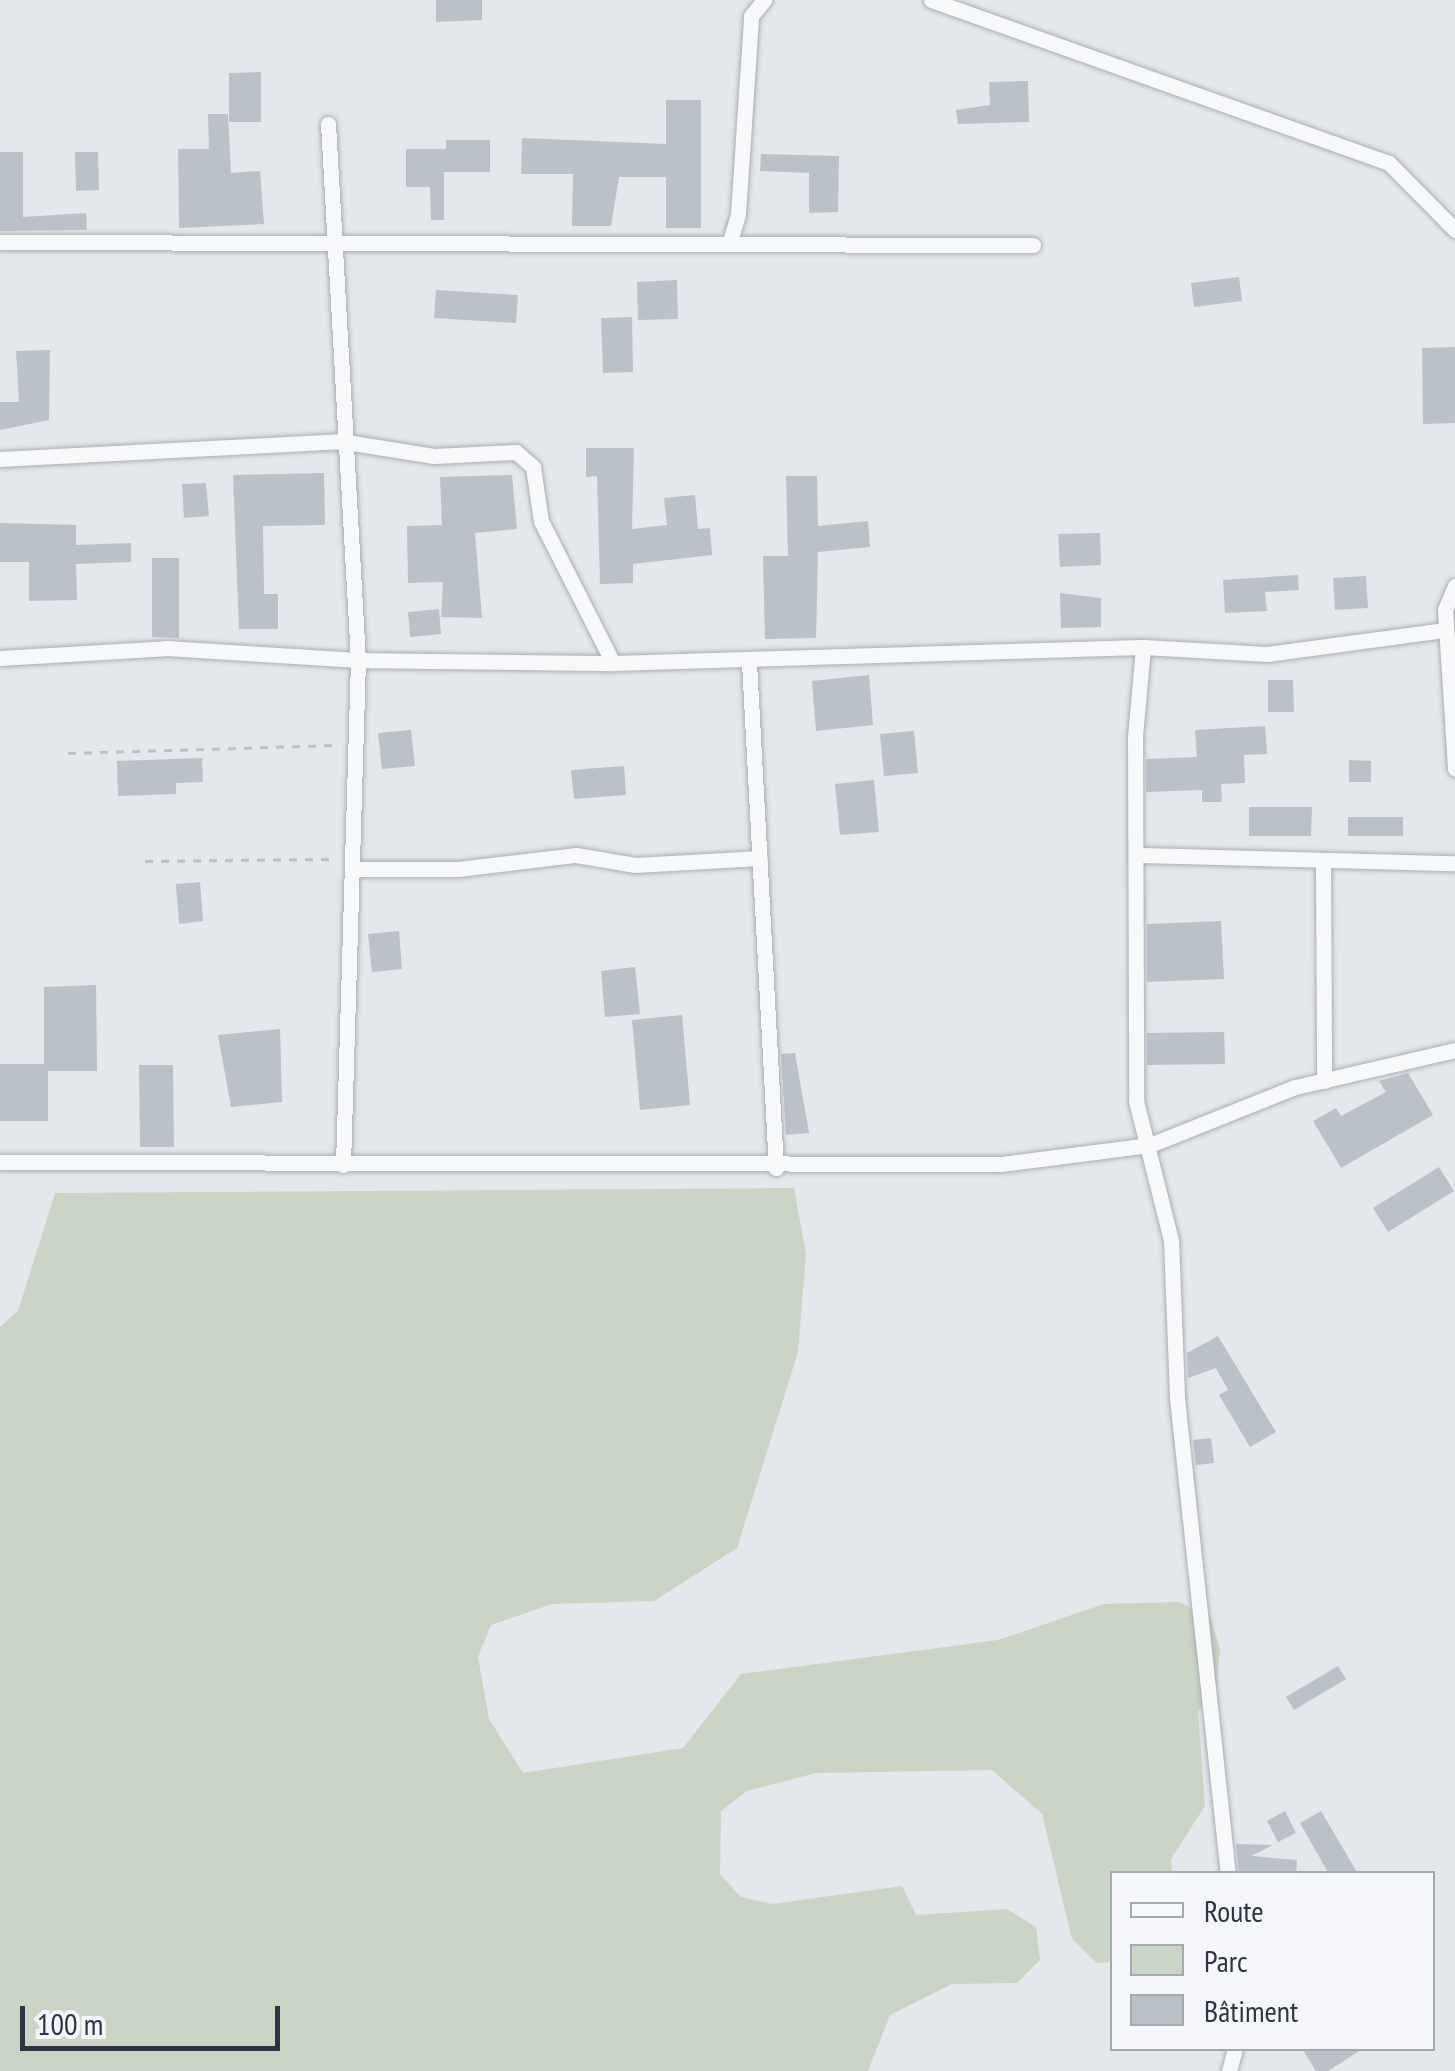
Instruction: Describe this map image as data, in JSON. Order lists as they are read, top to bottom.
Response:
{
  "legend": ["Route", "Parc", "Bâtiment"],
  "scale_bar": "100 m"
}
